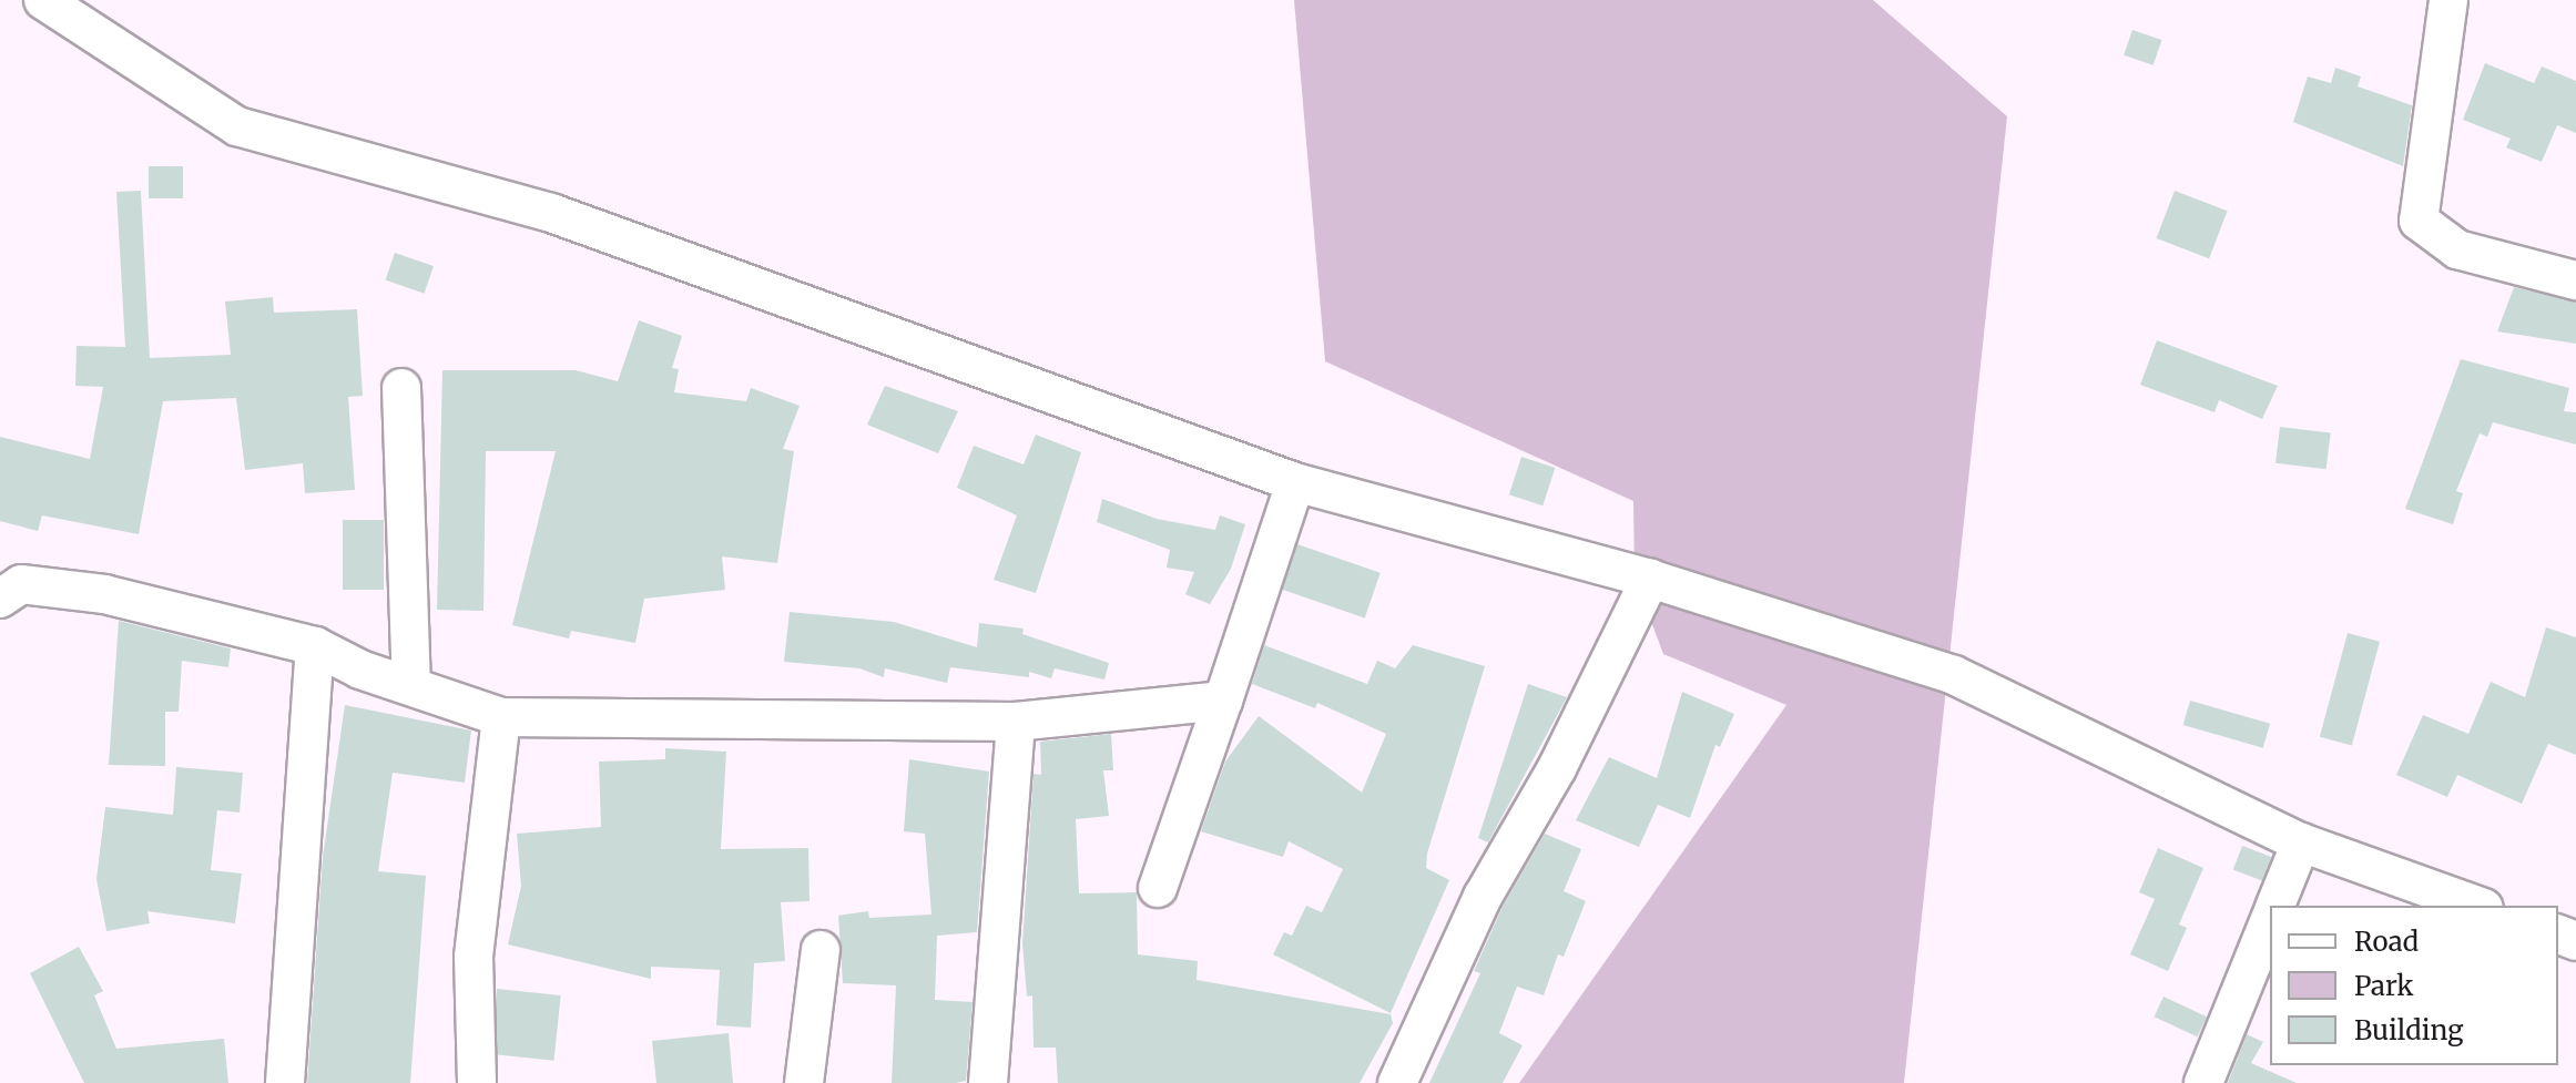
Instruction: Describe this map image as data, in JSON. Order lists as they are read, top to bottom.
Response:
{
  "legend": ["Road", "Park", "Building"]
}
